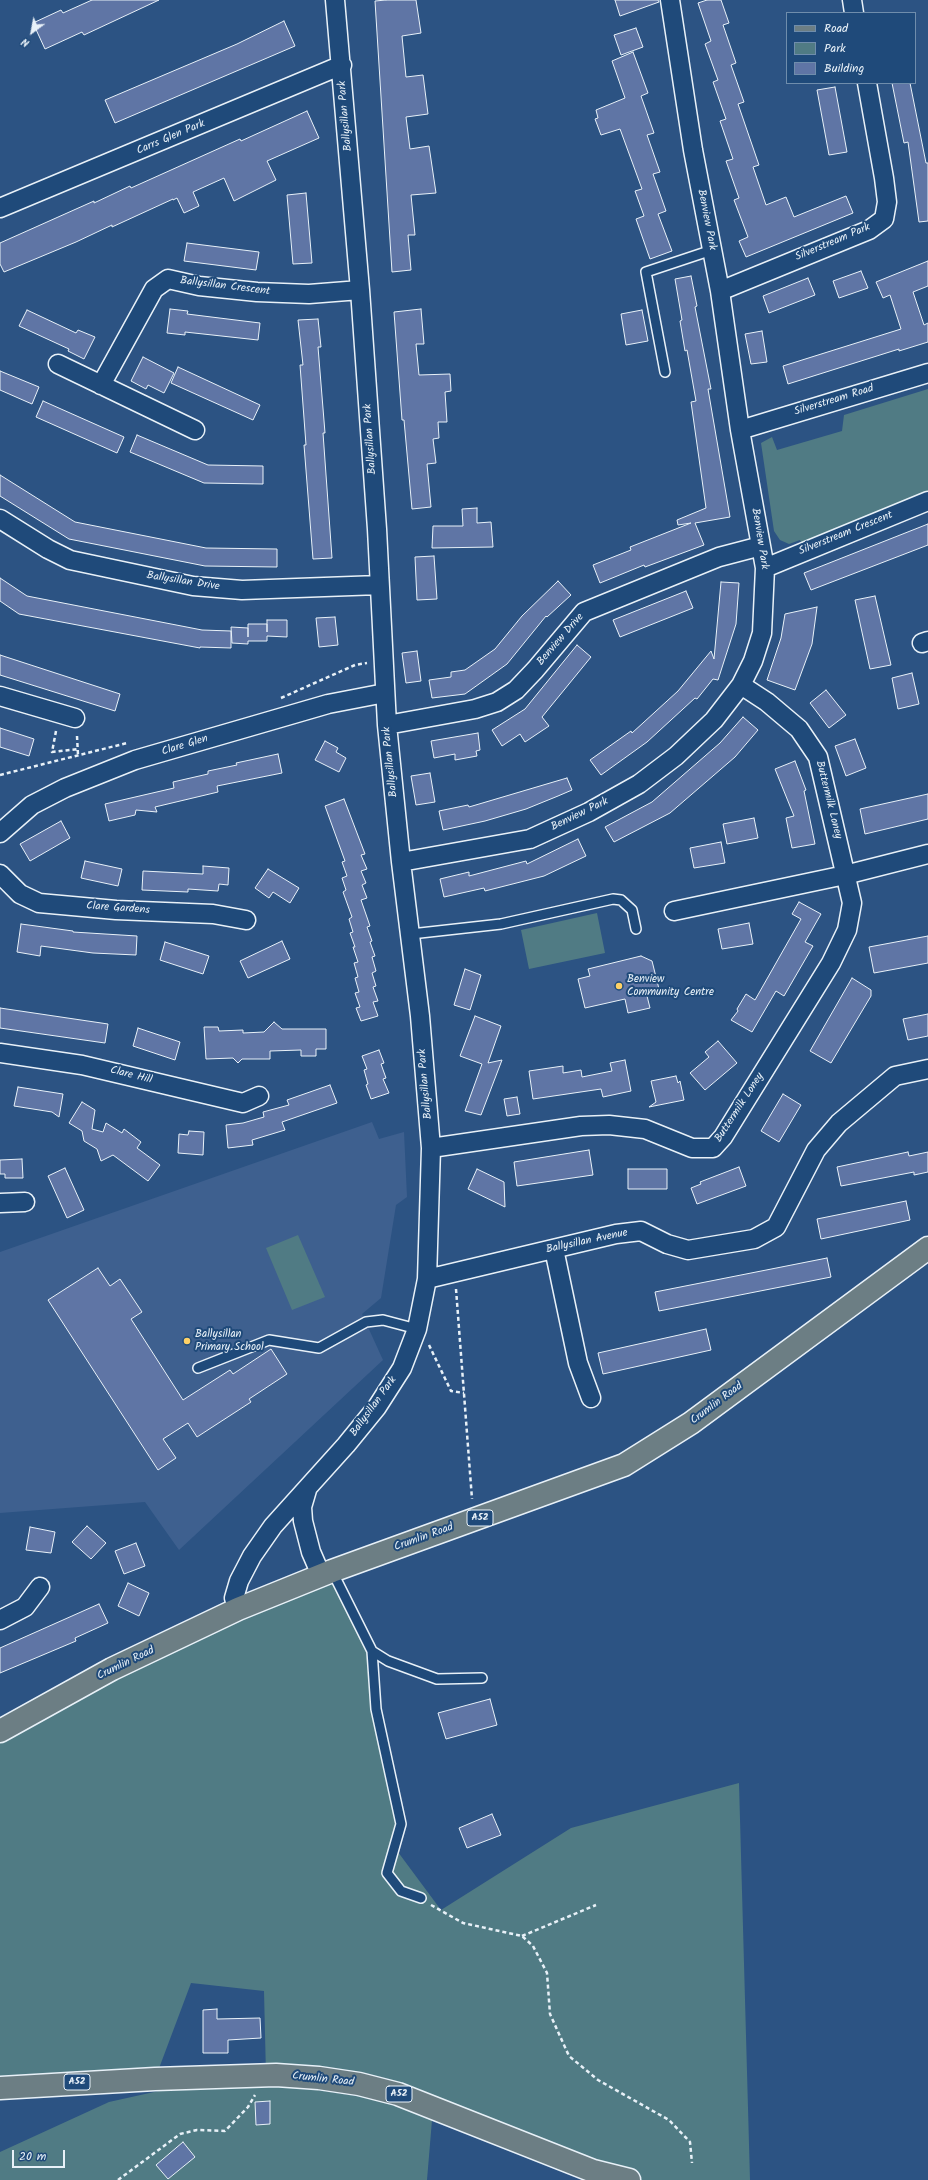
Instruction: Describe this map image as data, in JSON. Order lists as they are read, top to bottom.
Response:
{
  "streets": {
    "main road": ["Crumlin Road", "A52"],
    "street": [
      "Ballysillan Park",
      "Carrs Glen Park",
      "Benview Park",
      "Silverstream Park",
      "Ballysillan Crescent",
      "Silverstream Road",
      "Silverstream Crescent",
      "Ballysillan Drive",
      "Benview Drive",
      "Clare Glen",
      "Buttermilk Loney",
      "Clare Gardens",
      "Clare Hill",
      "Ballysillan Avenue"
    ]
  },
  "crossings": [
    ["Ballysillan Park", "Carrs Glen Park"],
    ["Ballysillan Park", "Benview Park"],
    ["Ballysillan Park", "Ballysillan Crescent"],
    ["Ballysillan Park", "Ballysillan Drive"],
    ["Ballysillan Park", "Benview Drive"],
    ["Ballysillan Park", "Clare Glen"],
    ["Ballysillan Park", "Buttermilk Loney"],
    ["Ballysillan Park", "Ballysillan Avenue"],
    ["Ballysillan Park", "Crumlin Road"],
    ["Benview Park", "Silverstream Park"],
    ["Benview Park", "Silverstream Road"],
    ["Benview Park", "Silverstream Crescent"],
    ["Benview Park", "Benview Drive"],
    ["Benview Park", "Buttermilk Loney"]
  ],
  "places": ["Benview Community Centre", "Ballysillan Primary School"],
  "legend": ["Road", "Park", "Building"],
  "scale_bar": "20 m",
  "north": "bottom left"
}
